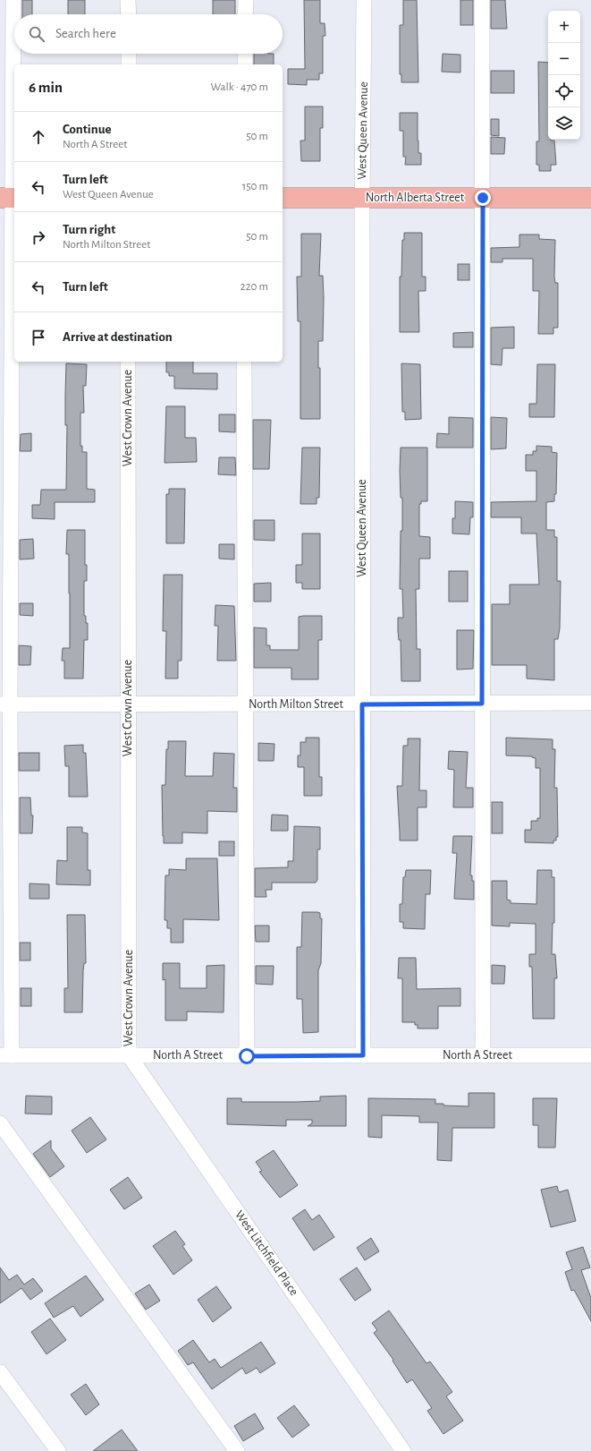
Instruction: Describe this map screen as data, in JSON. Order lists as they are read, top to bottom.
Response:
{
  "streets": {
    "main road": ["North Alberta Street"],
    "street": [
      "West Queen Avenue",
      "West Crown Avenue",
      "North Milton Street",
      "North A Street",
      "West Litchfield Place"
    ]
  },
  "crossings": [
    ["West Queen Avenue", "North Alberta Street"],
    ["West Queen Avenue", "North Milton Street"],
    ["West Queen Avenue", "North A Street"],
    ["West Crown Avenue", "North Milton Street"],
    ["West Crown Avenue", "North A Street"],
    ["West Crown Avenue", "West Litchfield Place"],
    ["North A Street", "West Litchfield Place"]
  ],
  "page": {
    "map_buttons": ["+", "−"],
    "search": "Search here",
    "heading": ["6 min", "Walk · 470 m"],
    "list": [
      ["Continue", "North A Street", "50 m"],
      ["Turn left", "West Queen Avenue", "150 m"],
      ["Turn right", "North Milton Street", "50 m"],
      ["Turn left", "220 m"],
      "Arrive at destination"
    ]
  }
}
